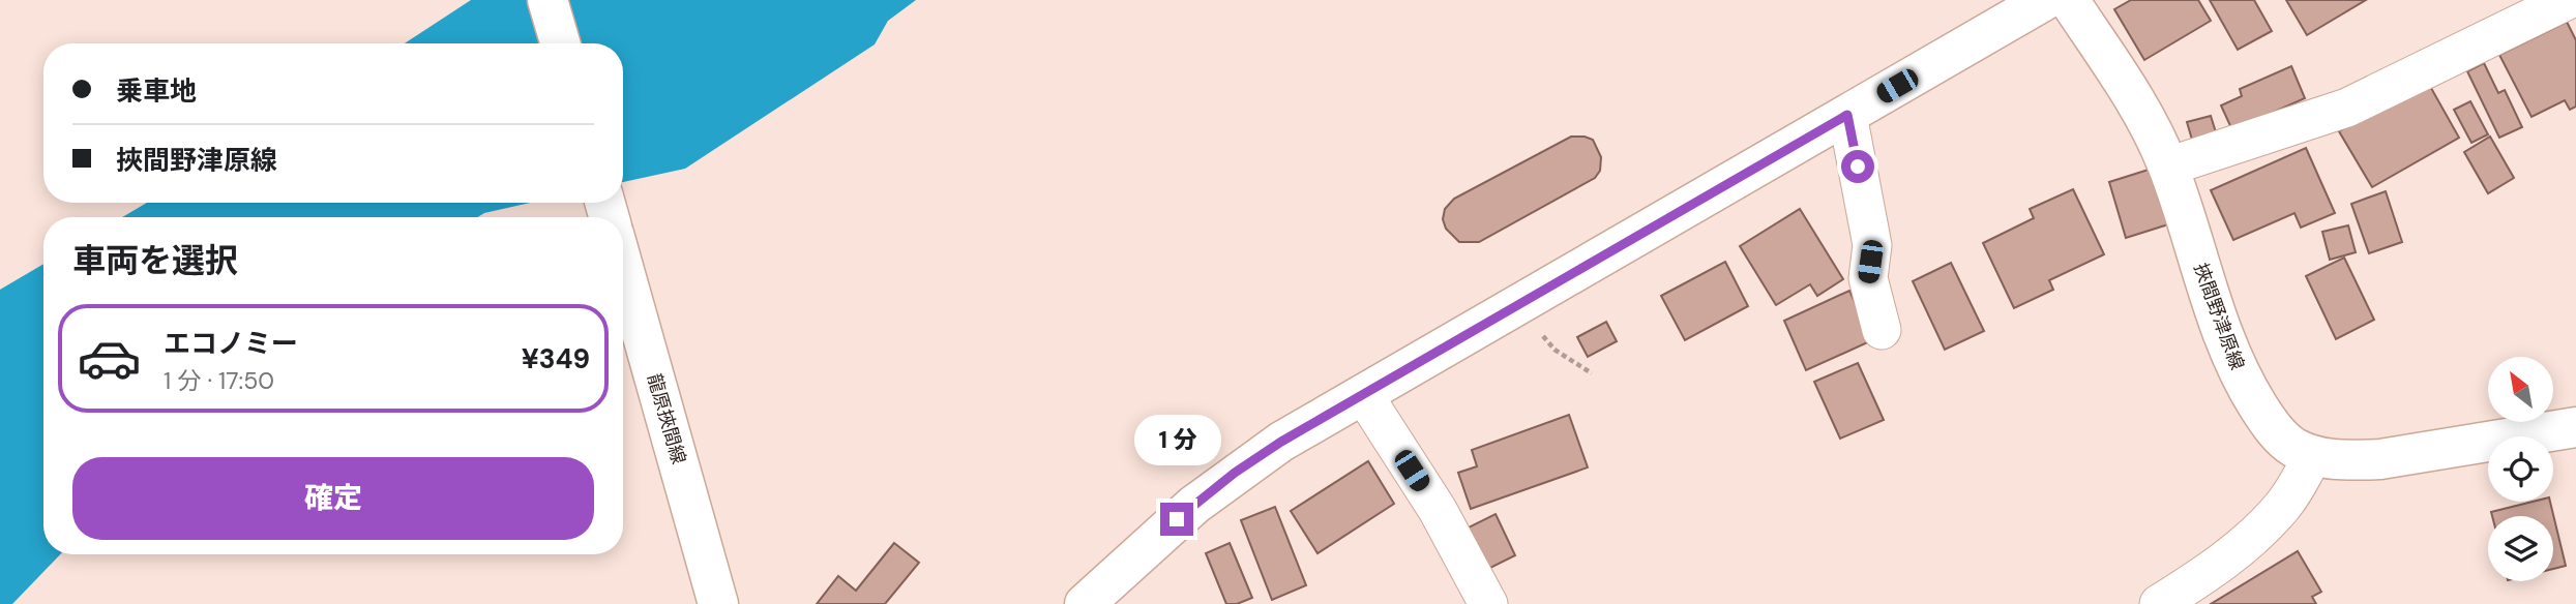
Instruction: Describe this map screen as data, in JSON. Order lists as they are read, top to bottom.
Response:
{
  "streets": {
    "main road": ["挾間野津原線", "龍原挾間線"]
  },
  "north": "top left",
  "page": {
    "banner": ["乗車地", "挾間野津原線"],
    "heading": "車両を選択",
    "list": [
      {
        "name": "エコノミー",
        "note": "1 分 · 17:50",
        "value": "¥349"
      }
    ],
    "bubble": "1 分",
    "buttons": "確定"
  }
}
